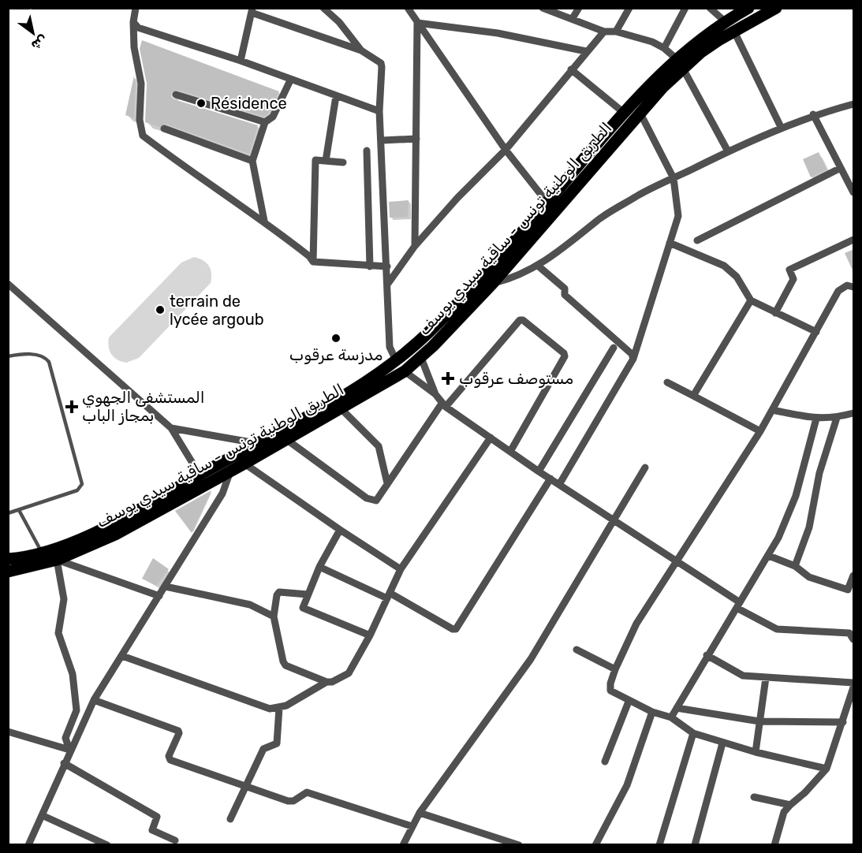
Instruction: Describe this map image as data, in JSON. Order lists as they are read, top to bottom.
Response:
{
  "streets": {
    "main road": ["الطريق الوطنية تونس - ساقية سيدي يوسف"]
  },
  "places": {
    "other": ["Résidence", "terrain de lycée argoub", "مدزسة عرقوب"],
    "health": ["مستوصف عرقوب", "المستشفى الجهوي بمجاز الباب"]
  },
  "north": "bottom right"
}
